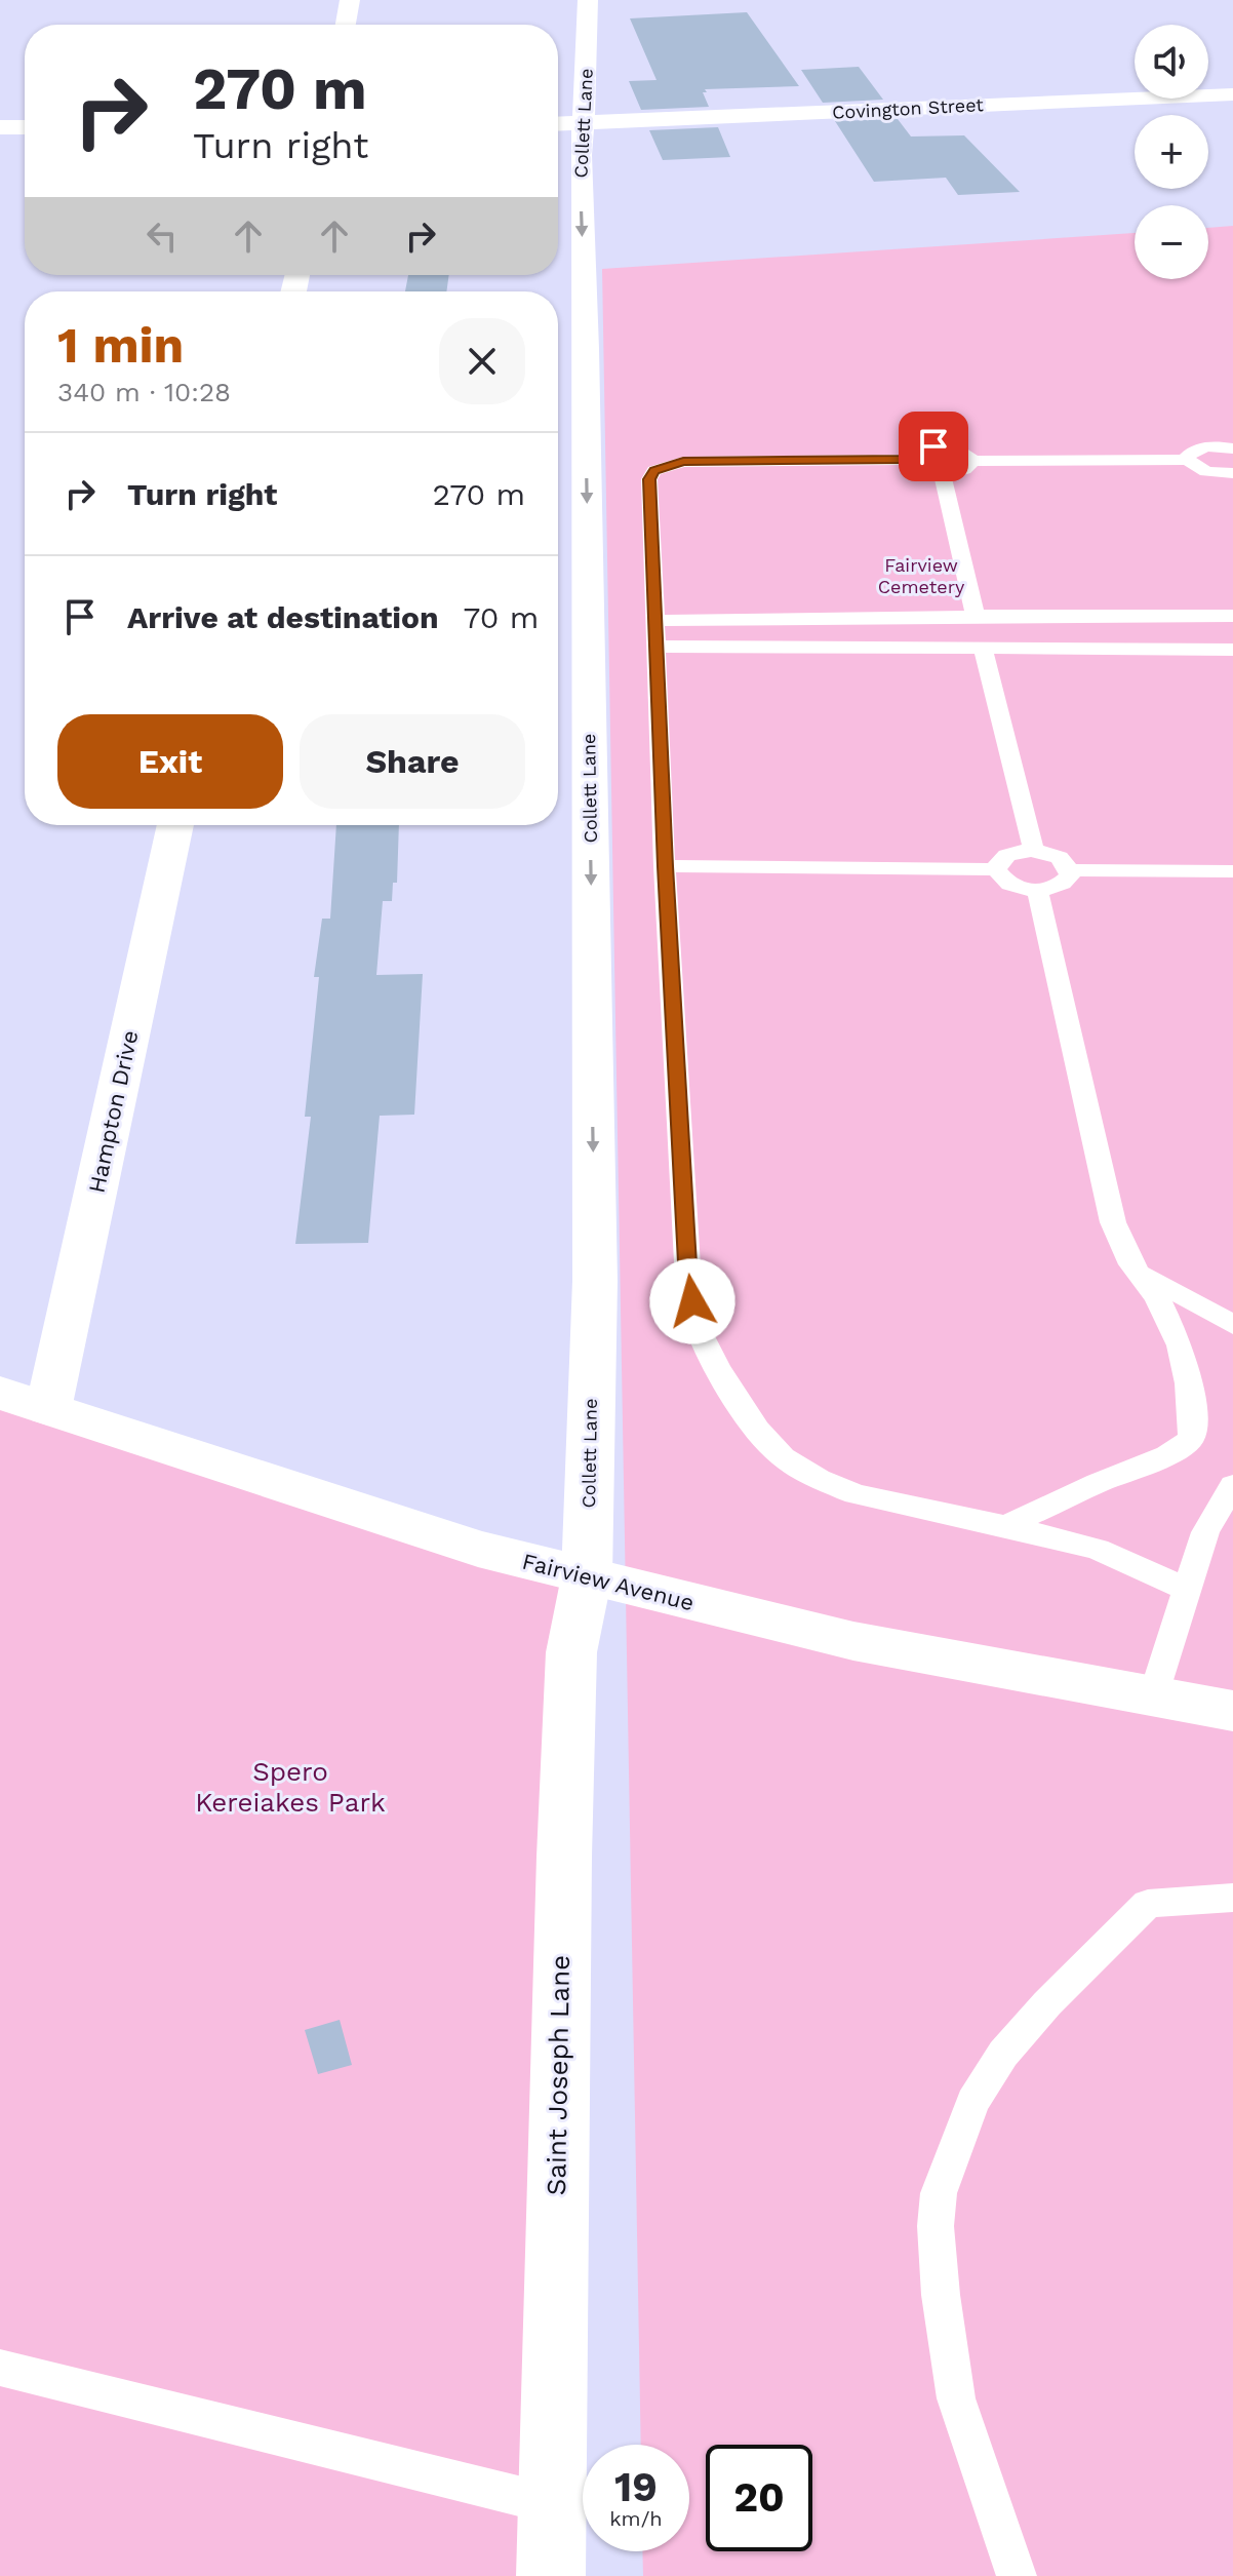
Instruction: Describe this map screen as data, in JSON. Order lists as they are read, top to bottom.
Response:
{
  "streets": {
    "street": [
      "Covington Street",
      "Collett Lane",
      "Hampton Drive",
      "Fairview Avenue",
      "Saint Joseph Lane"
    ]
  },
  "crossings": [
    ["Covington Street", "Collett Lane"],
    ["Collett Lane", "Fairview Avenue"],
    ["Collett Lane", "Saint Joseph Lane"],
    ["Hampton Drive", "Fairview Avenue"],
    ["Fairview Avenue", "Saint Joseph Lane"]
  ],
  "one_way": ["Collett Lane"],
  "parks": ["Fairview Cemetery", "Spero Kereiakes Park"],
  "page": {
    "map_buttons": ["+", "−"],
    "turn": ["270 m", "Turn right"],
    "heading": ["1 min", "340 m · 10:28"],
    "list": [
      {
        "name": "Turn right",
        "value": "270 m"
      },
      {
        "name": "Arrive at destination",
        "value": "70 m"
      }
    ],
    "buttons": ["Exit", "Share"],
    "speed": "19 km/h",
    "limit": "20"
  }
}
